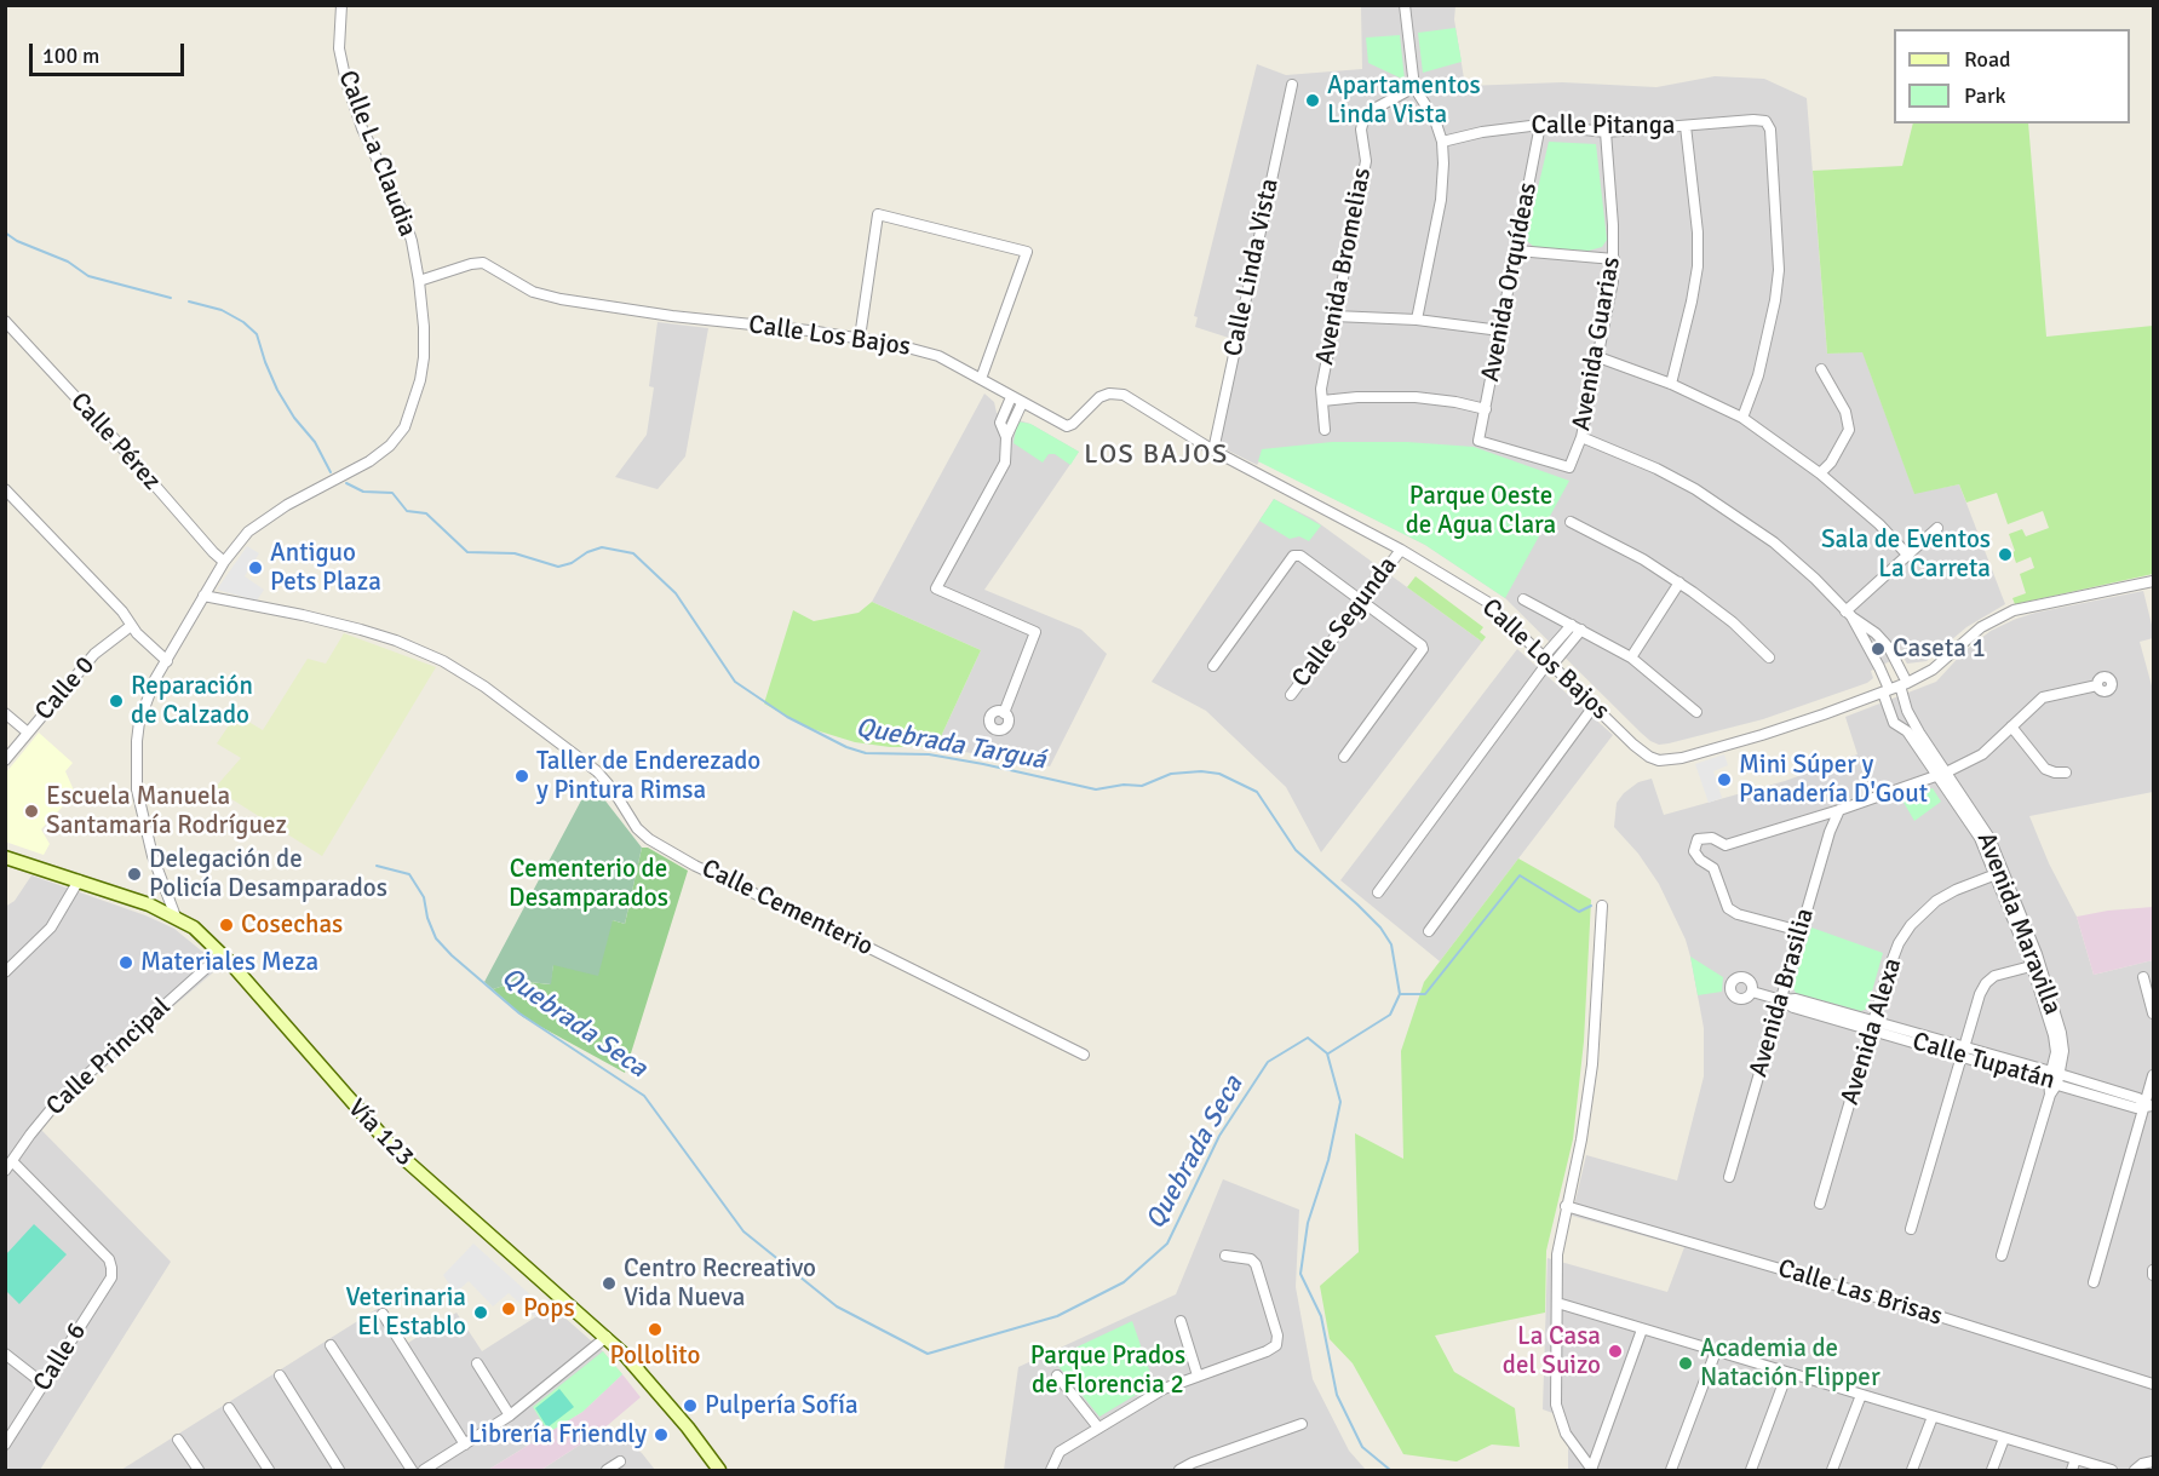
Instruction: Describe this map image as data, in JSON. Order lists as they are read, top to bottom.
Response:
{
  "streets": {
    "main road": ["Vía 123"],
    "street": [
      "Calle Pitanga",
      "Calle La Claudia",
      "Avenida Bromelias",
      "Calle Linda Vista",
      "Avenida Orquídeas",
      "Calle Los Bajos",
      "Avenida Guarias",
      "Calle Pérez",
      "Calle Segunda",
      "Calle 0",
      "Calle Cementerio",
      "Avenida Maravilla",
      "Avenida Brasilia",
      "Avenida Alexa",
      "Calle Principal",
      "Calle Tupatán",
      "Calle Las Brisas",
      "Calle 6"
    ]
  },
  "crossings": [
    ["Calle Pitanga", "Avenida Orquídeas"],
    ["Calle Pitanga", "Avenida Guarias"],
    ["Calle La Claudia", "Calle Los Bajos"],
    ["Calle La Claudia", "Calle Pérez"],
    ["Calle La Claudia", "Calle Cementerio"],
    ["Calle La Claudia", "Vía 123"],
    ["Calle Linda Vista", "Calle Los Bajos"],
    ["Avenida Orquídeas", "Avenida Guarias"],
    ["Calle Los Bajos", "Calle Segunda"],
    ["Calle Los Bajos", "Avenida Maravilla"],
    ["Avenida Maravilla", "Avenida Alexa"],
    ["Avenida Maravilla", "Calle Tupatán"],
    ["Avenida Brasilia", "Calle Tupatán"],
    ["Avenida Alexa", "Calle Tupatán"],
    ["Calle Principal", "Vía 123"],
    ["Calle Principal", "Calle 6"]
  ],
  "districts": ["LOS BAJOS"],
  "water": ["Quebrada Targuá", "Quebrada Seca"],
  "parks": ["Parque Oeste de Agua Clara", "Cementerio de Desamparados", "Parque Prados de Florencia 2"],
  "places": [
    "Apartamentos Linda Vista",
    "Sala de Eventos La Carreta",
    "Antiguo Pets Plaza",
    "Caseta 1",
    "Reparación de Calzado",
    "Taller de Enderezado y Pintura Rimsa",
    "Mini Súper y Panadería D'Gout",
    "Escuela Manuela Santamaría Rodríguez",
    "Delegación de Policía Desamparados",
    "Cosechas",
    "Materiales Meza",
    "Centro Recreativo Vida Nueva",
    "Pops",
    "Veterinaria El Establo",
    "Pollolito",
    "La Casa del Suizo",
    "Academia de Natación Flipper",
    "Pulpería Sofía",
    "Librería Friendly"
  ],
  "legend": ["Road", "Park"],
  "scale_bar": "100 m"
}
